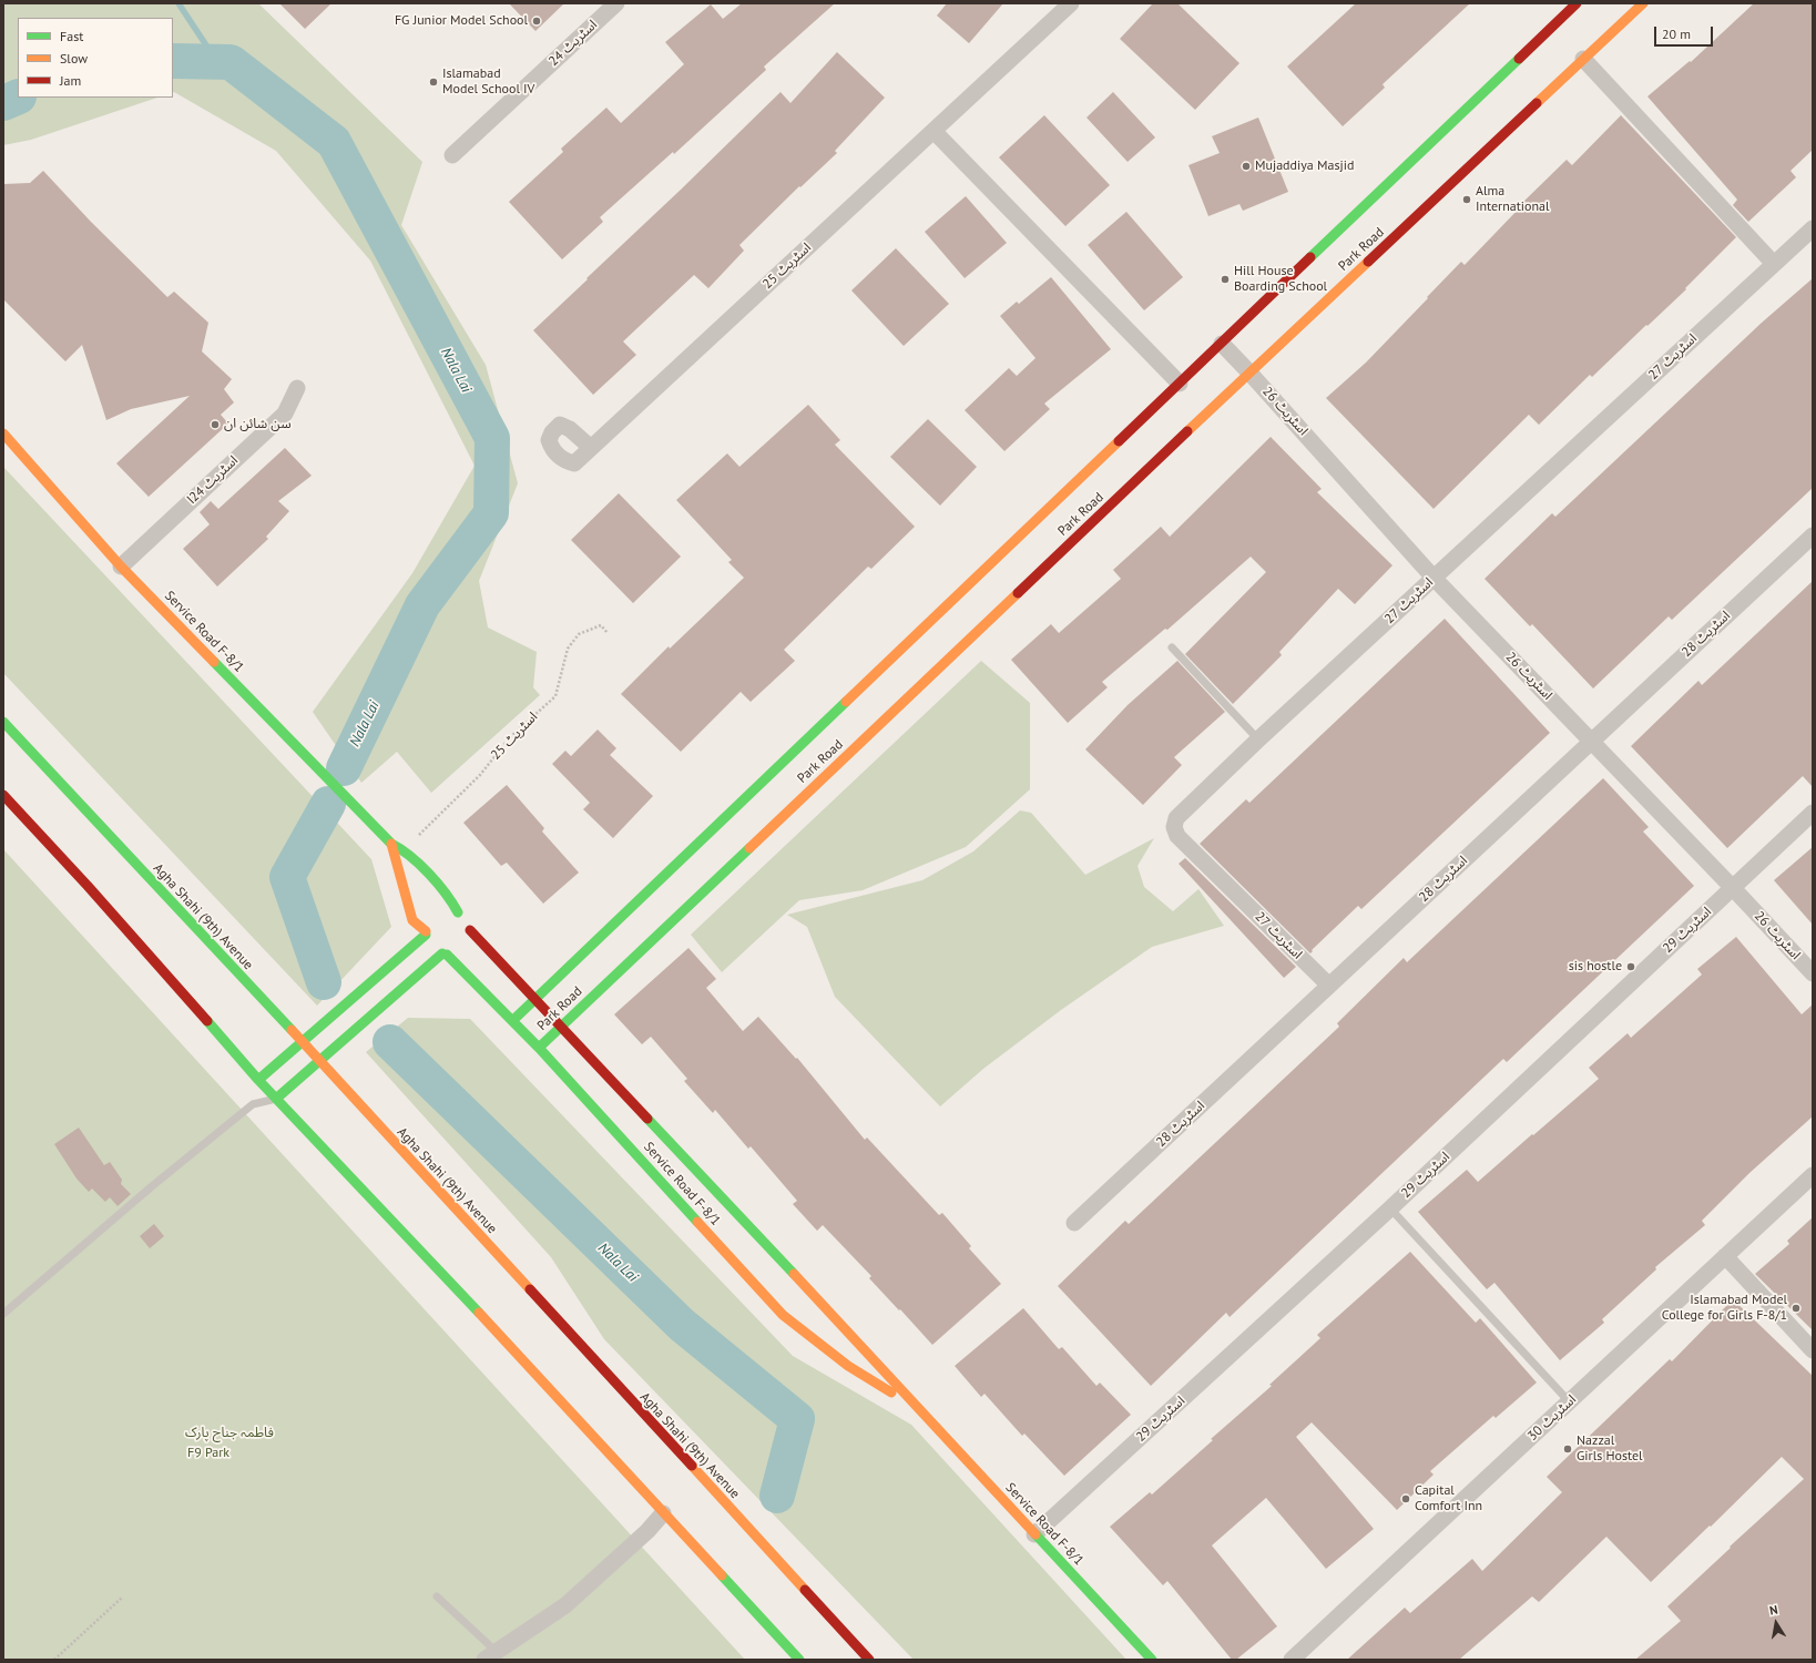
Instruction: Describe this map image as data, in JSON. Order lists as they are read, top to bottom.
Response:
{
  "streets": {
    "street": [
      "اسٹریٹ 24",
      "Park Road",
      "اسٹریٹ 25",
      "اسٹریٹ 27",
      "اسٹریٹ 26",
      "اسٹریٹ 24ا",
      "Service Road F-8/1",
      "اسٹریٹ 28",
      "Agha Shahi (9th) Avenue",
      "اسٹریٹ 29",
      "اسٹریٹ 30"
    ]
  },
  "crossings": [
    ["Park Road", "اسٹریٹ 26"],
    ["Park Road", "Service Road F-8/1"],
    ["اسٹریٹ 25", "Service Road F-8/1"],
    ["اسٹریٹ 27", "اسٹریٹ 26"],
    ["اسٹریٹ 27", "اسٹریٹ 28"],
    ["اسٹریٹ 26", "اسٹریٹ 28"],
    ["اسٹریٹ 26", "اسٹریٹ 29"],
    ["اسٹریٹ 24ا", "Service Road F-8/1"],
    ["Service Road F-8/1", "اسٹریٹ 29"]
  ],
  "water": ["Nala Lai"],
  "parks": ["فاطمہ جناح پارک", "F9 Park"],
  "places": [
    "FG Junior Model School",
    "Islamabad Model School IV",
    "Mujaddiya Masjid",
    "Alma International",
    "Hill House Boarding School",
    "سن شائن ان",
    "sis hostle",
    "Islamabad Model College for Girls F-8/1",
    "Nazzal Girls Hostel",
    "Capital Comfort Inn"
  ],
  "legend": ["Fast", "Slow", "Jam"],
  "scale_bar": "20 m",
  "north": "top"
}
